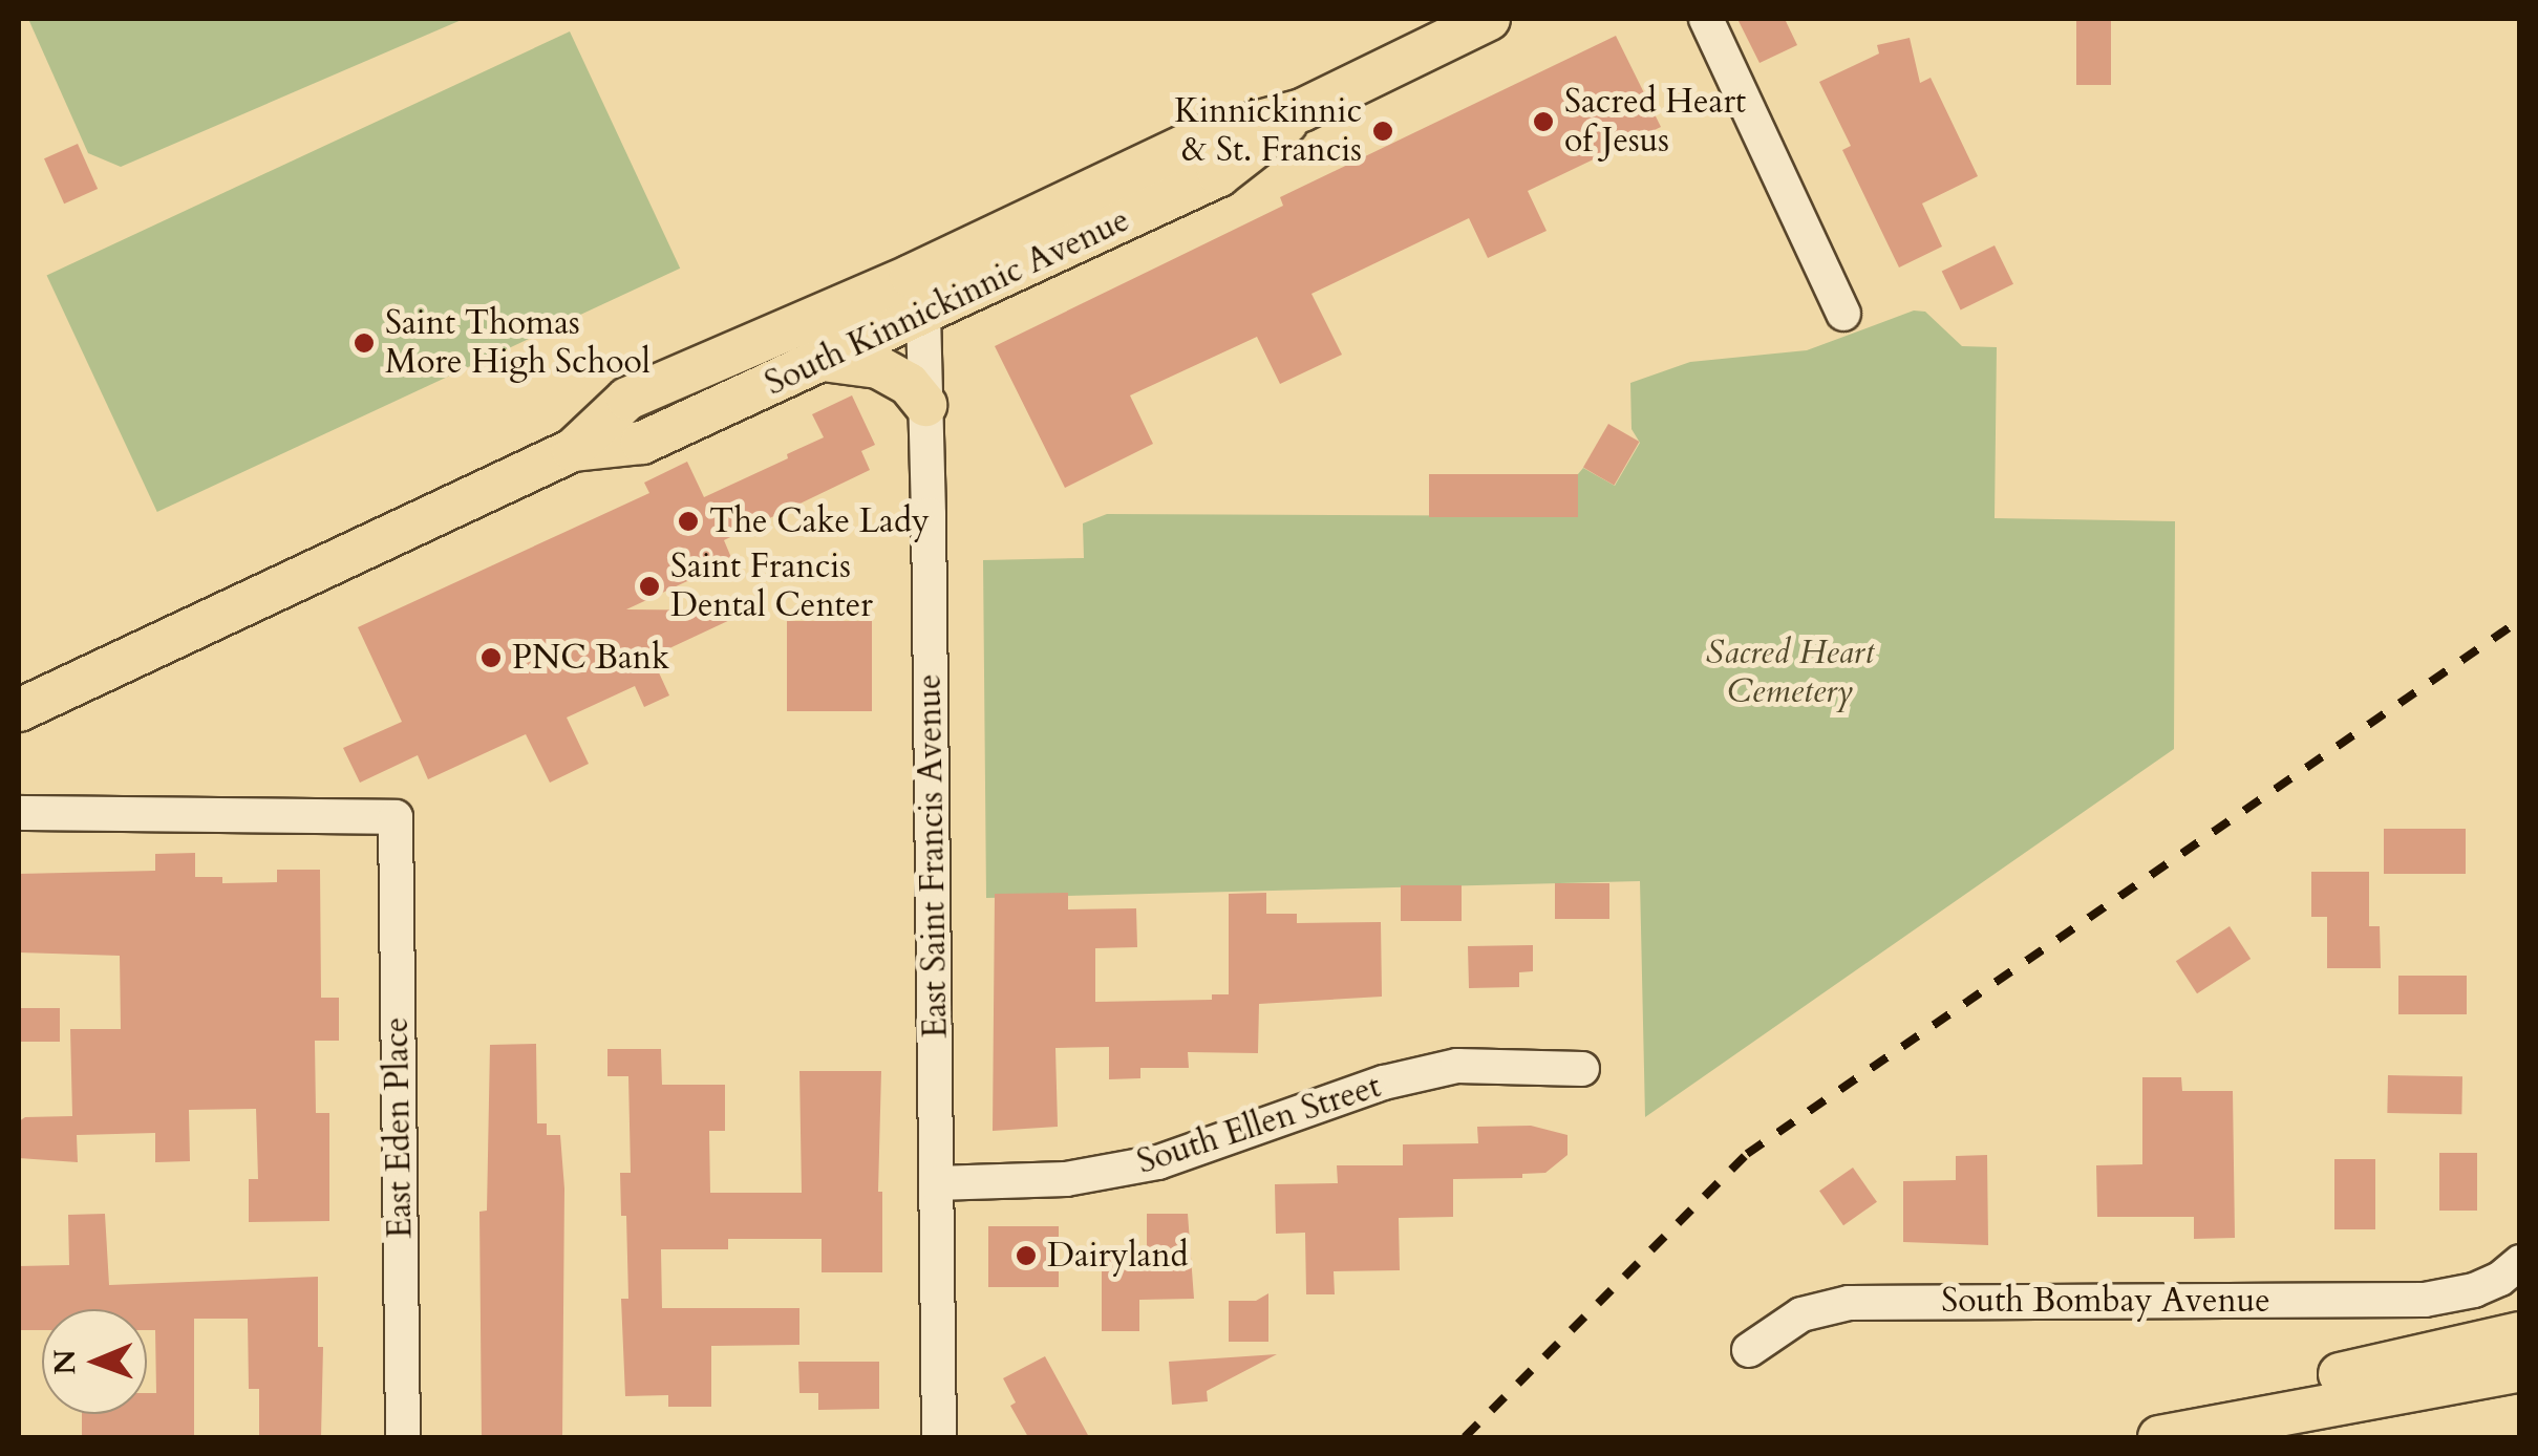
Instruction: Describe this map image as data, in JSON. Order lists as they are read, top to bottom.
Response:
{
  "streets": {
    "main road": ["South Kinnickinnic Avenue"],
    "street": [
      "East Saint Francis Avenue",
      "South Ellen Street",
      "East Eden Place",
      "South Bombay Avenue"
    ]
  },
  "crossings": [
    ["South Kinnickinnic Avenue", "East Saint Francis Avenue"],
    ["East Saint Francis Avenue", "South Ellen Street"]
  ],
  "parks": ["Sacred Heart Cemetery"],
  "places": [
    "Sacred Heart of Jesus",
    "Kinnickinnic & St. Francis",
    "Saint Thomas More High School",
    "The Cake Lady",
    "Saint Francis Dental Center",
    "PNC Bank",
    "Dairyland"
  ],
  "north": "left"
}
